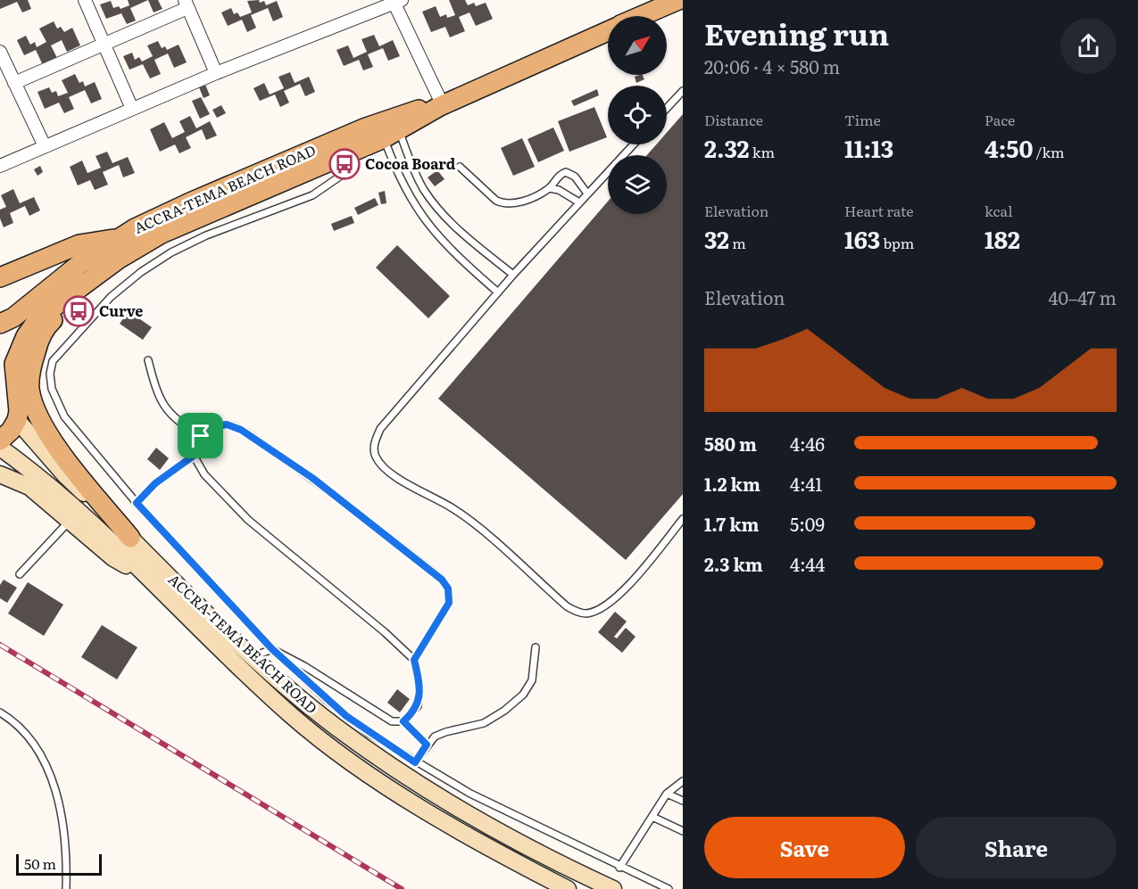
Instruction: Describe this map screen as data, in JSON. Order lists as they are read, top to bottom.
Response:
{
  "streets": {
    "main road": ["ACCRA-TEMA BEACH ROAD"]
  },
  "places": {
    "bus stop": ["Cocoa Board", "Curve"]
  },
  "scale_bar": "50 m",
  "north": "top right",
  "page": {
    "heading": ["Evening run", "20:06 · 4 × 580 m"],
    "stats": [
      ["Distance", "2.32 km"],
      ["Time", "11:13"],
      ["Pace", "4:50 /km"],
      ["Elevation", "32 m"],
      ["Heart rate", "163 bpm"],
      ["kcal", "182"]
    ],
    "chart": ["Elevation", "40–47 m"],
    "list": [
      {
        "name": "580 m",
        "note": "4:46"
      },
      {
        "name": "1.2 km",
        "note": "4:41"
      },
      {
        "name": "1.7 km",
        "note": "5:09"
      },
      {
        "name": "2.3 km",
        "note": "4:44"
      }
    ],
    "buttons": ["Save", "Share"],
    "scale": "50 m"
  }
}
